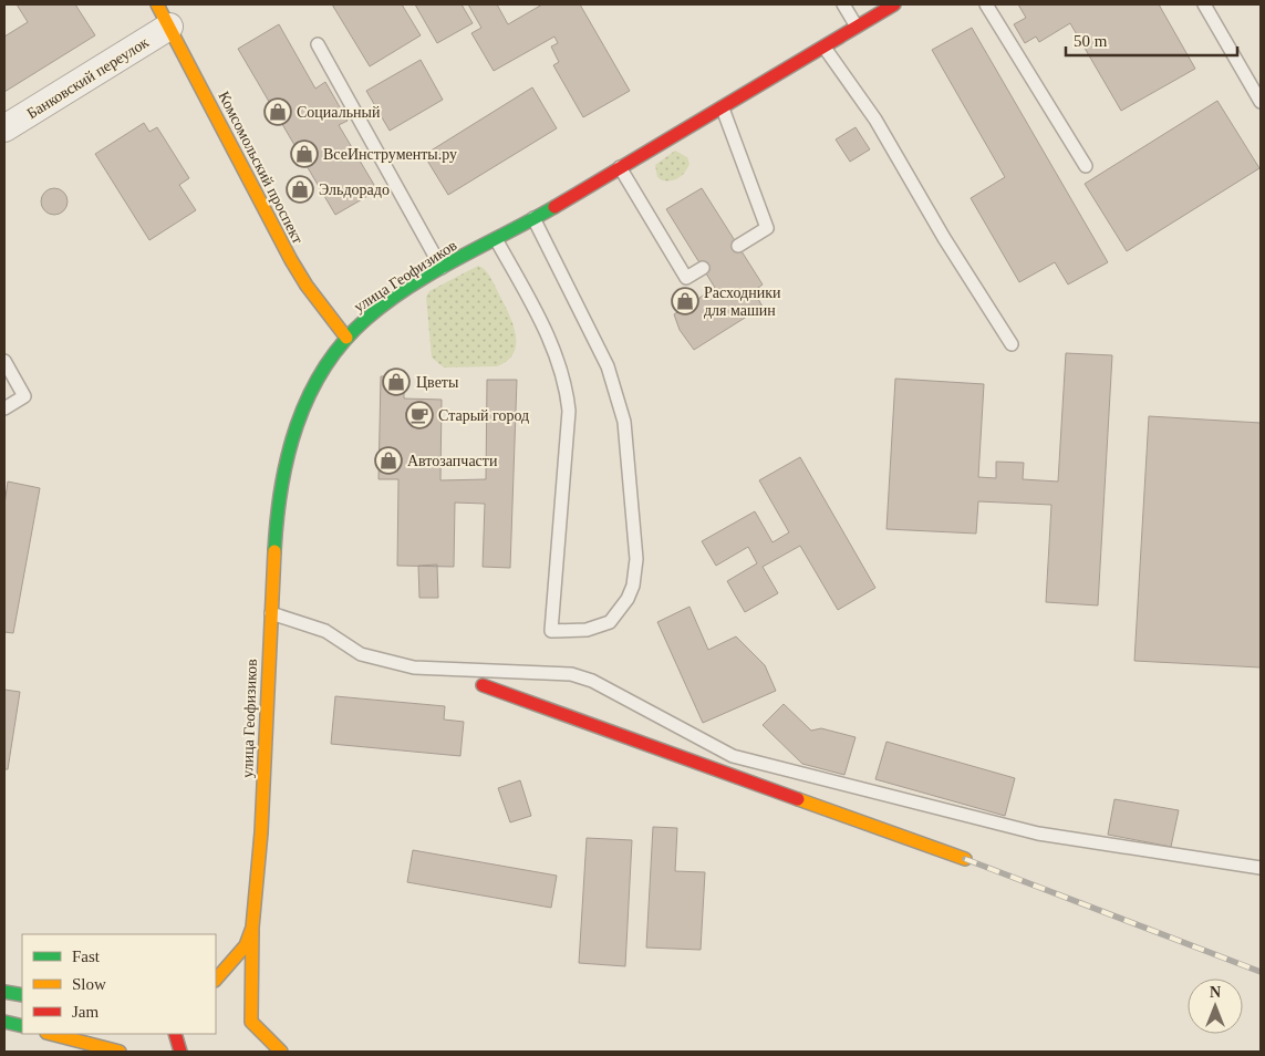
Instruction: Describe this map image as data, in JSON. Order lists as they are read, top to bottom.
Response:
{
  "streets": {
    "main road": ["Комсомольский проспект", "улица Геофизиков"],
    "street": ["Банковский переулок"]
  },
  "crossings": [
    ["Банковский переулок", "Комсомольский проспект"],
    ["Комсомольский проспект", "улица Геофизиков"]
  ],
  "places": {
    "shop": [
      "Социальный",
      "ВсеИнструменты.ру",
      "Эльдорадо",
      "Расходники для машин",
      "Цветы",
      "Автозапчасти"
    ],
    "cafe": ["Старый город"]
  },
  "legend": ["Fast", "Slow", "Jam"],
  "scale_bar": "50 m",
  "north": "top"
}
